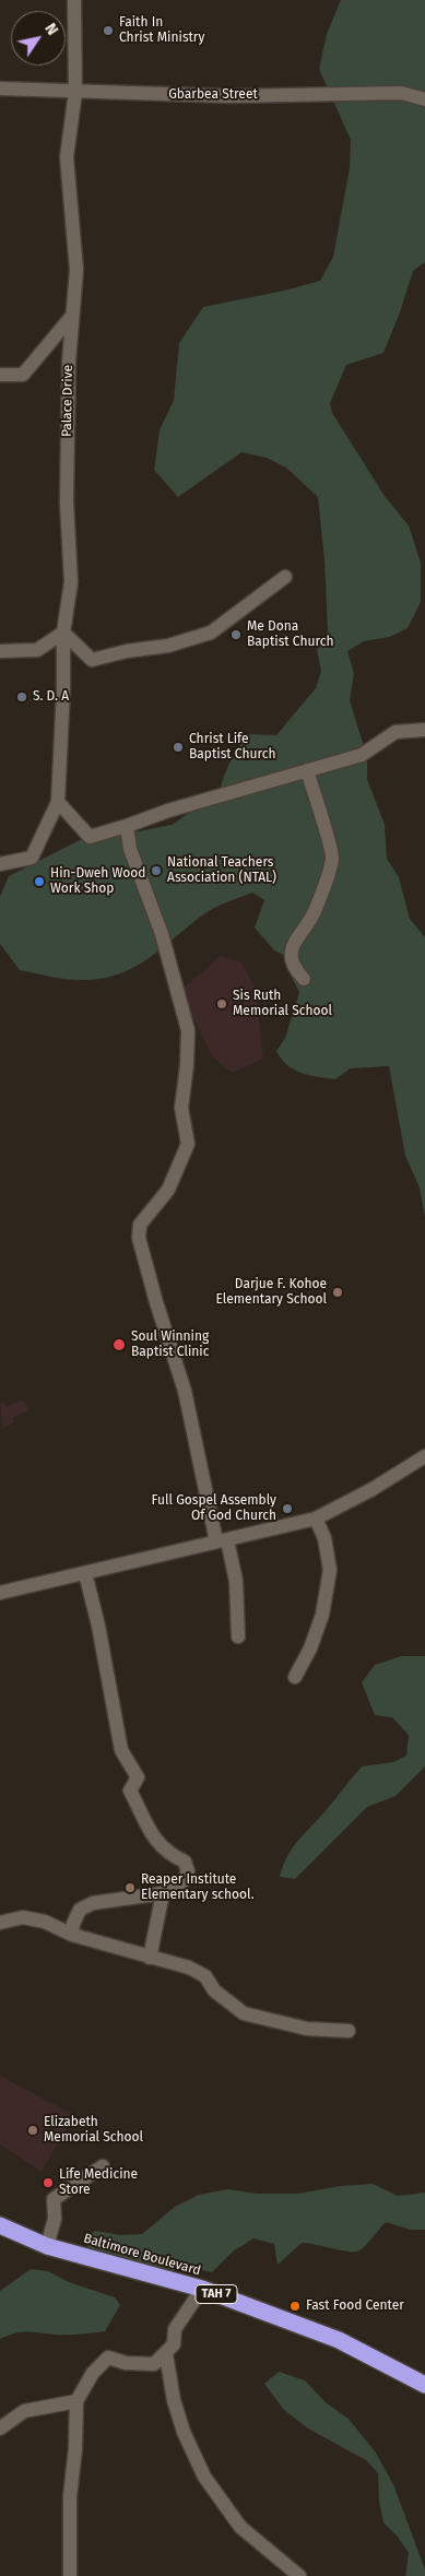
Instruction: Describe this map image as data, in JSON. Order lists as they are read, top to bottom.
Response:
{
  "streets": {
    "highway": ["Baltimore Boulevard", "TAH 7"],
    "street": ["Gbarbea Street", "Palace Drive"]
  },
  "crossings": [
    ["Gbarbea Street", "Palace Drive"]
  ],
  "places": [
    "Faith In Christ Ministry",
    "Me Dona Baptist Church",
    "S. D. A",
    "Christ Life Baptist Church",
    "National Teachers Association (NTAL)",
    "Hin-Dweh Wood Work Shop",
    "Sis Ruth Memorial School",
    "Darjue F. Kohoe Elementary School",
    "Soul Winning Baptist Clinic",
    "Full Gospel Assembly Of God Church",
    "Reaper Institute Elementary school.",
    "Elizabeth Memorial School",
    "Life Medicine Store",
    "Fast Food Center"
  ],
  "north": "top right"
}
